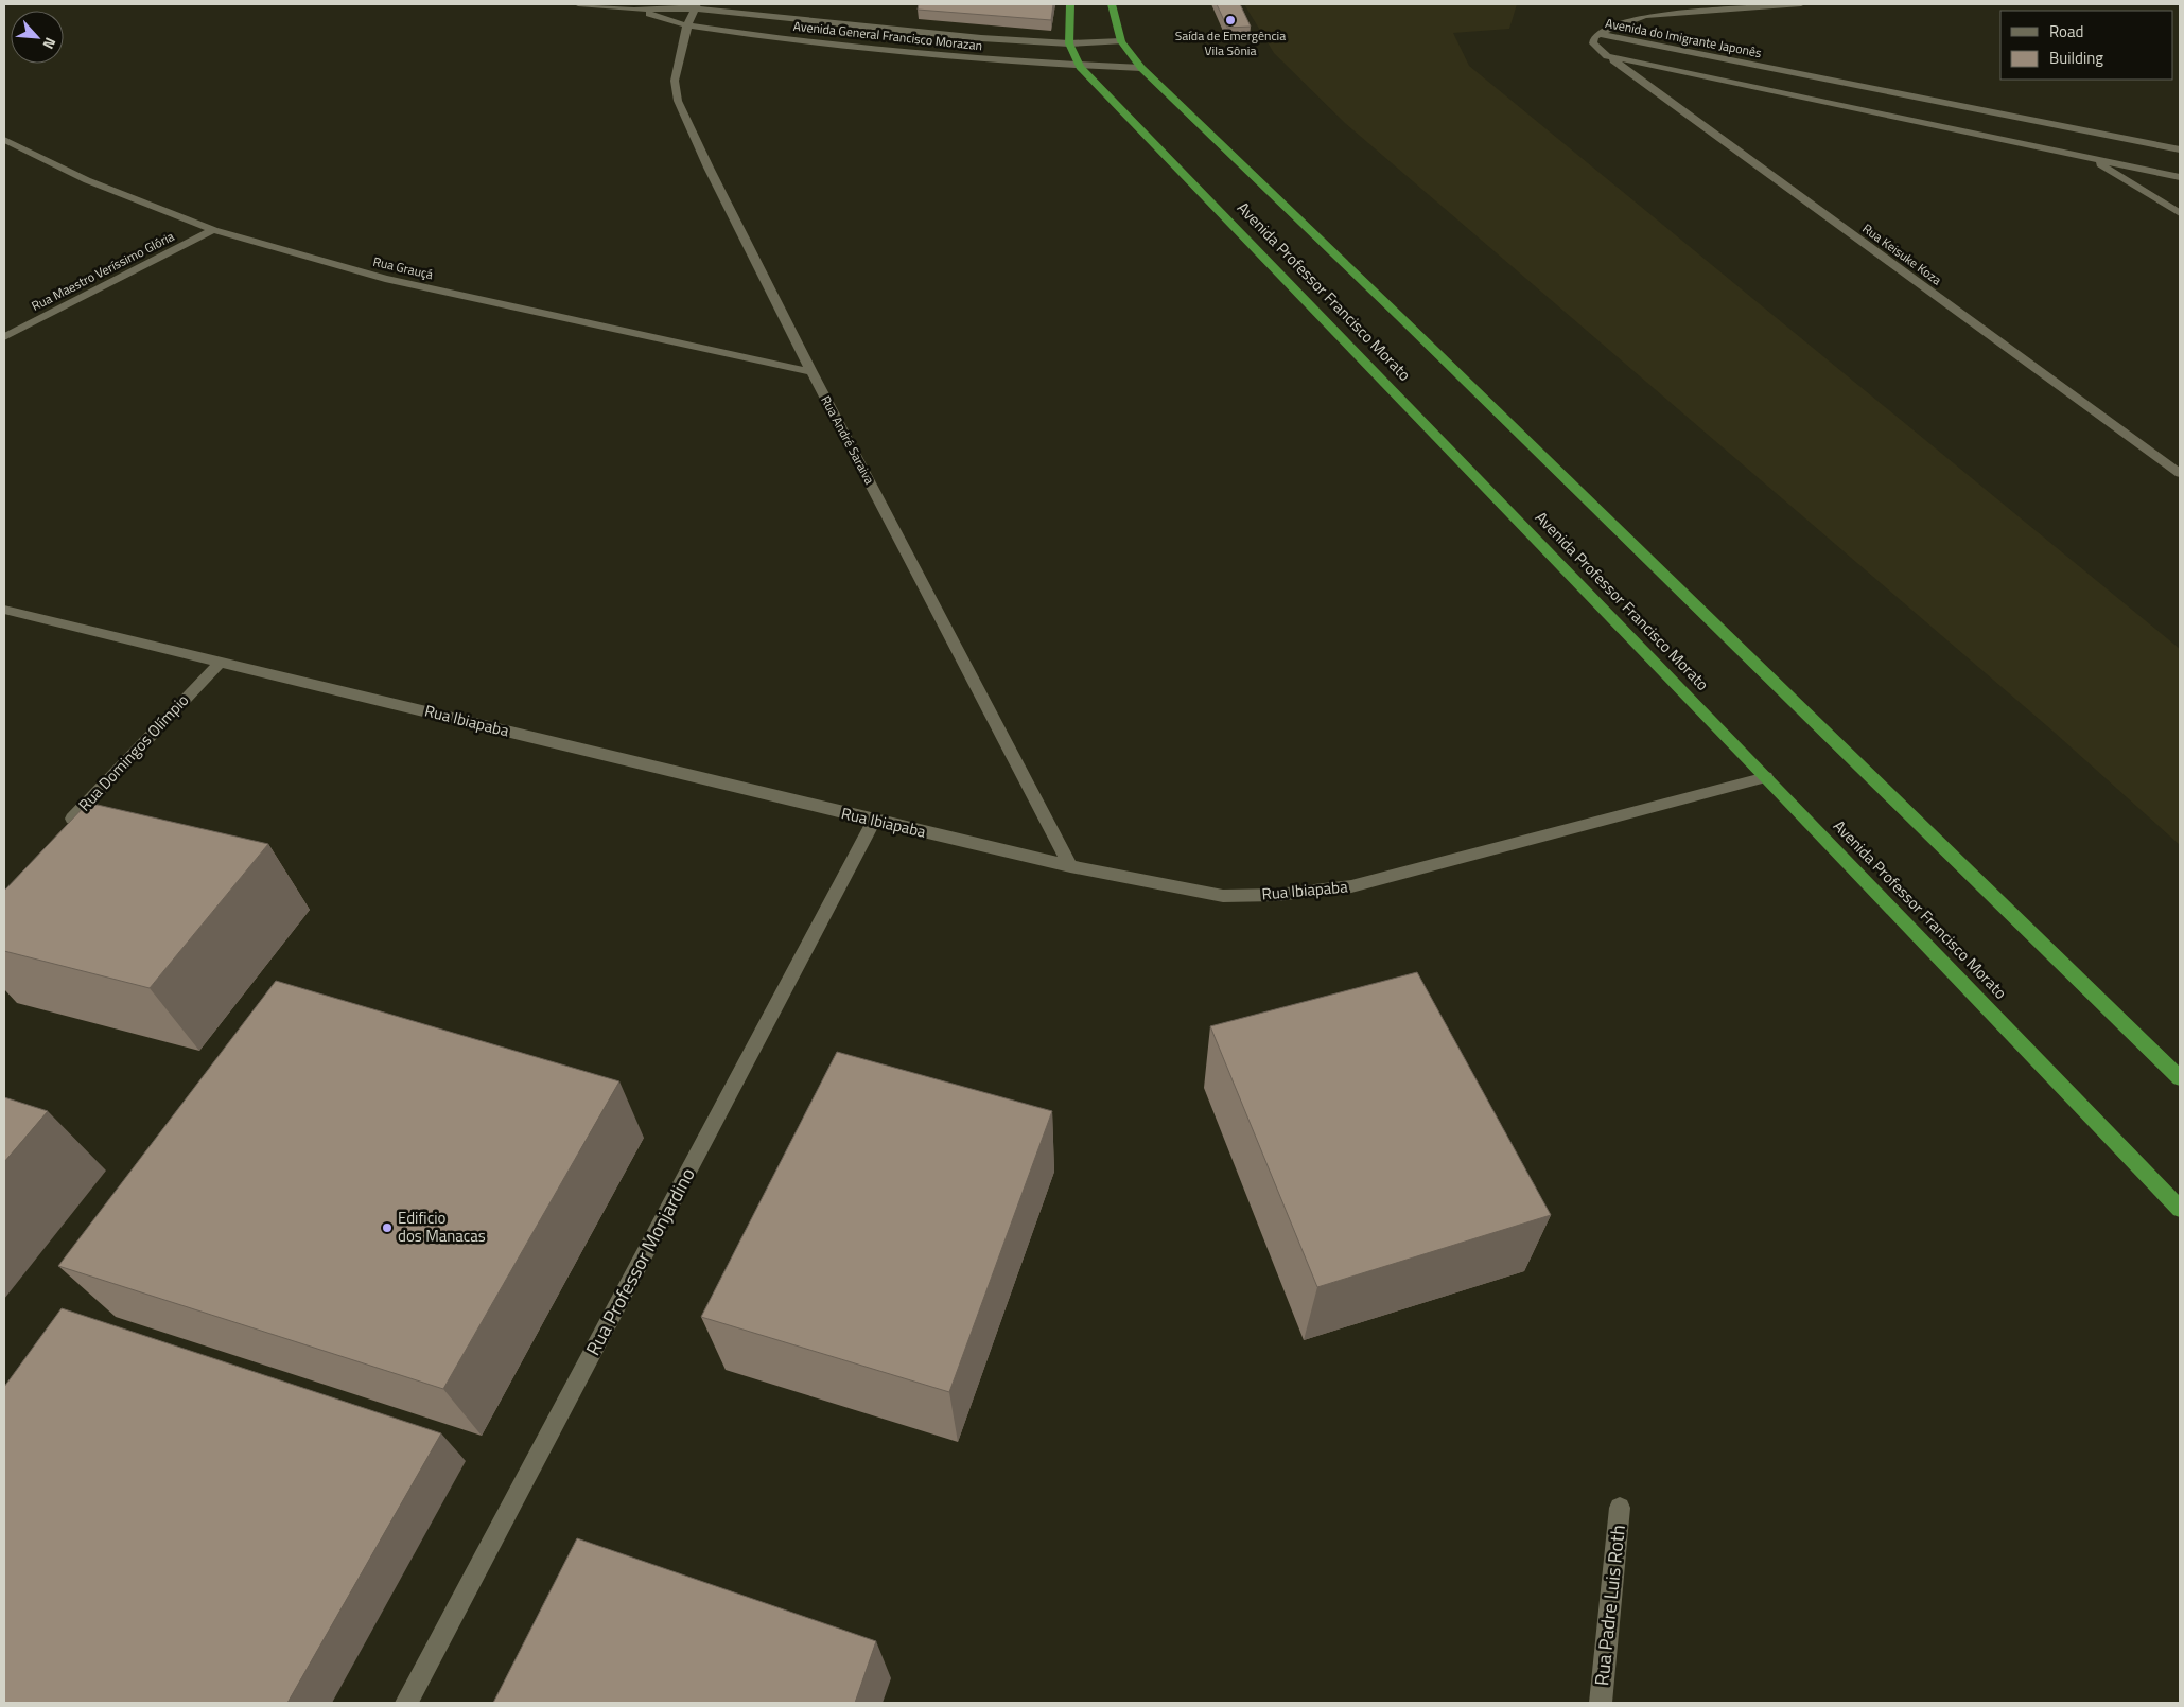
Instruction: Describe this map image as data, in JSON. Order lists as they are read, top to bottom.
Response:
{
  "streets": {
    "highway": ["Avenida Professor Francisco Morato"],
    "street": [
      "Avenida General Francisco Morazan",
      "Avenida do Imigrante Japonês",
      "Rua Keisuke Koza",
      "Rua Grauçá",
      "Rua Maestro Veríssimo Glória",
      "Rua André Saraiva",
      "Rua Ibiapaba",
      "Rua Domingos Olímpio",
      "Rua Professor Monjardino",
      "Rua Padre Luis Roth"
    ]
  },
  "crossings": [
    ["Avenida General Francisco Morazan", "Avenida Professor Francisco Morato"],
    ["Avenida General Francisco Morazan", "Rua André Saraiva"],
    ["Avenida do Imigrante Japonês", "Rua Keisuke Koza"],
    ["Rua Grauçá", "Rua Maestro Veríssimo Glória"],
    ["Rua Grauçá", "Rua André Saraiva"],
    ["Avenida Professor Francisco Morato", "Rua Ibiapaba"],
    ["Rua André Saraiva", "Rua Ibiapaba"],
    ["Rua Ibiapaba", "Rua Domingos Olímpio"],
    ["Rua Ibiapaba", "Rua Professor Monjardino"]
  ],
  "places": ["Saída de Emergência Vila Sônia", "Edificio dos Manacas"],
  "legend": ["Road", "Building"],
  "north": "bottom right"
}
